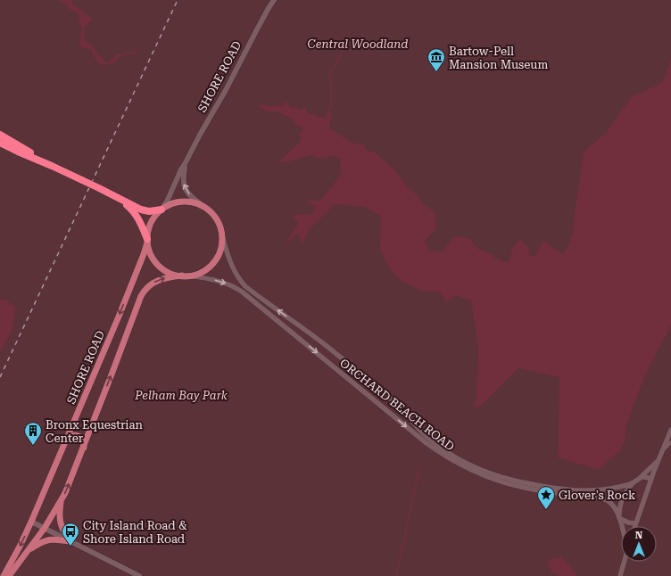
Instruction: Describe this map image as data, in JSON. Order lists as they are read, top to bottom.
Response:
{
  "streets": {
    "main road": ["SHORE ROAD"],
    "street": ["ORCHARD BEACH ROAD"]
  },
  "crossings": [
    ["SHORE ROAD", "ORCHARD BEACH ROAD"]
  ],
  "parks": ["Central Woodland", "Pelham Bay Park"],
  "places": {
    "museum": ["Bartow-Pell Mansion Museum"],
    "building": ["Bronx Equestrian Center"],
    "place": ["Glover's Rock"],
    "bus stop": ["City Island Road & Shore Island Road"]
  },
  "north": "top"
}
